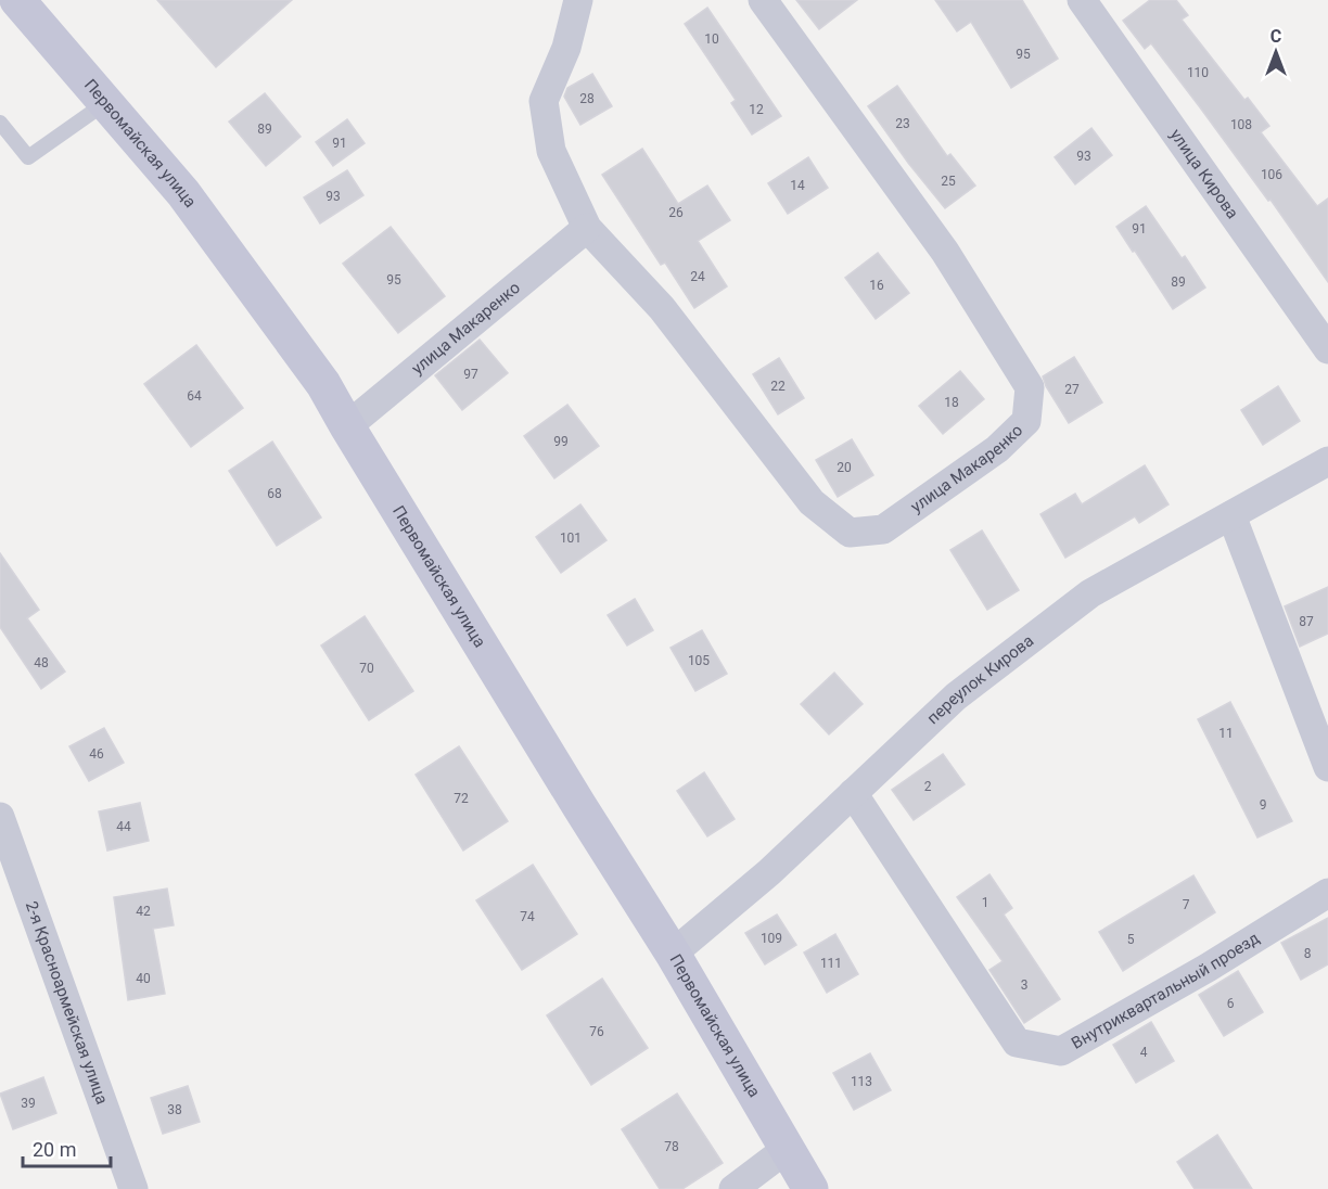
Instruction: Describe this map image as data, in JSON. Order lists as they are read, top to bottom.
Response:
{
  "streets": {
    "main road": ["Первомайская улица"],
    "street": [
      "улица Кирова",
      "улица Макаренко",
      "переулок Кирова",
      "Внутриквартальный проезд",
      "2-я Красноармейская улица"
    ]
  },
  "crossings": [
    ["Первомайская улица", "улица Макаренко"],
    ["Первомайская улица", "переулок Кирова"],
    ["переулок Кирова", "Внутриквартальный проезд"]
  ],
  "house_numbers": [
    "10",
    "95",
    "110",
    "28",
    "12",
    "23",
    "108",
    "89",
    "91",
    "93",
    "106",
    "25",
    "14",
    "93",
    "26",
    "91",
    "24",
    "95",
    "89",
    "16",
    "97",
    "22",
    "27",
    "64",
    "18",
    "99",
    "20",
    "68",
    "101",
    "87",
    "105",
    "48",
    "70",
    "11",
    "46",
    "2",
    "72",
    "9",
    "44",
    "1",
    "7",
    "42",
    "74",
    "109",
    "5",
    "8",
    "111",
    "40",
    "3",
    "6",
    "76",
    "4",
    "113",
    "39",
    "38",
    "78"
  ],
  "scale_bar": "20 m",
  "north": "top"
}
